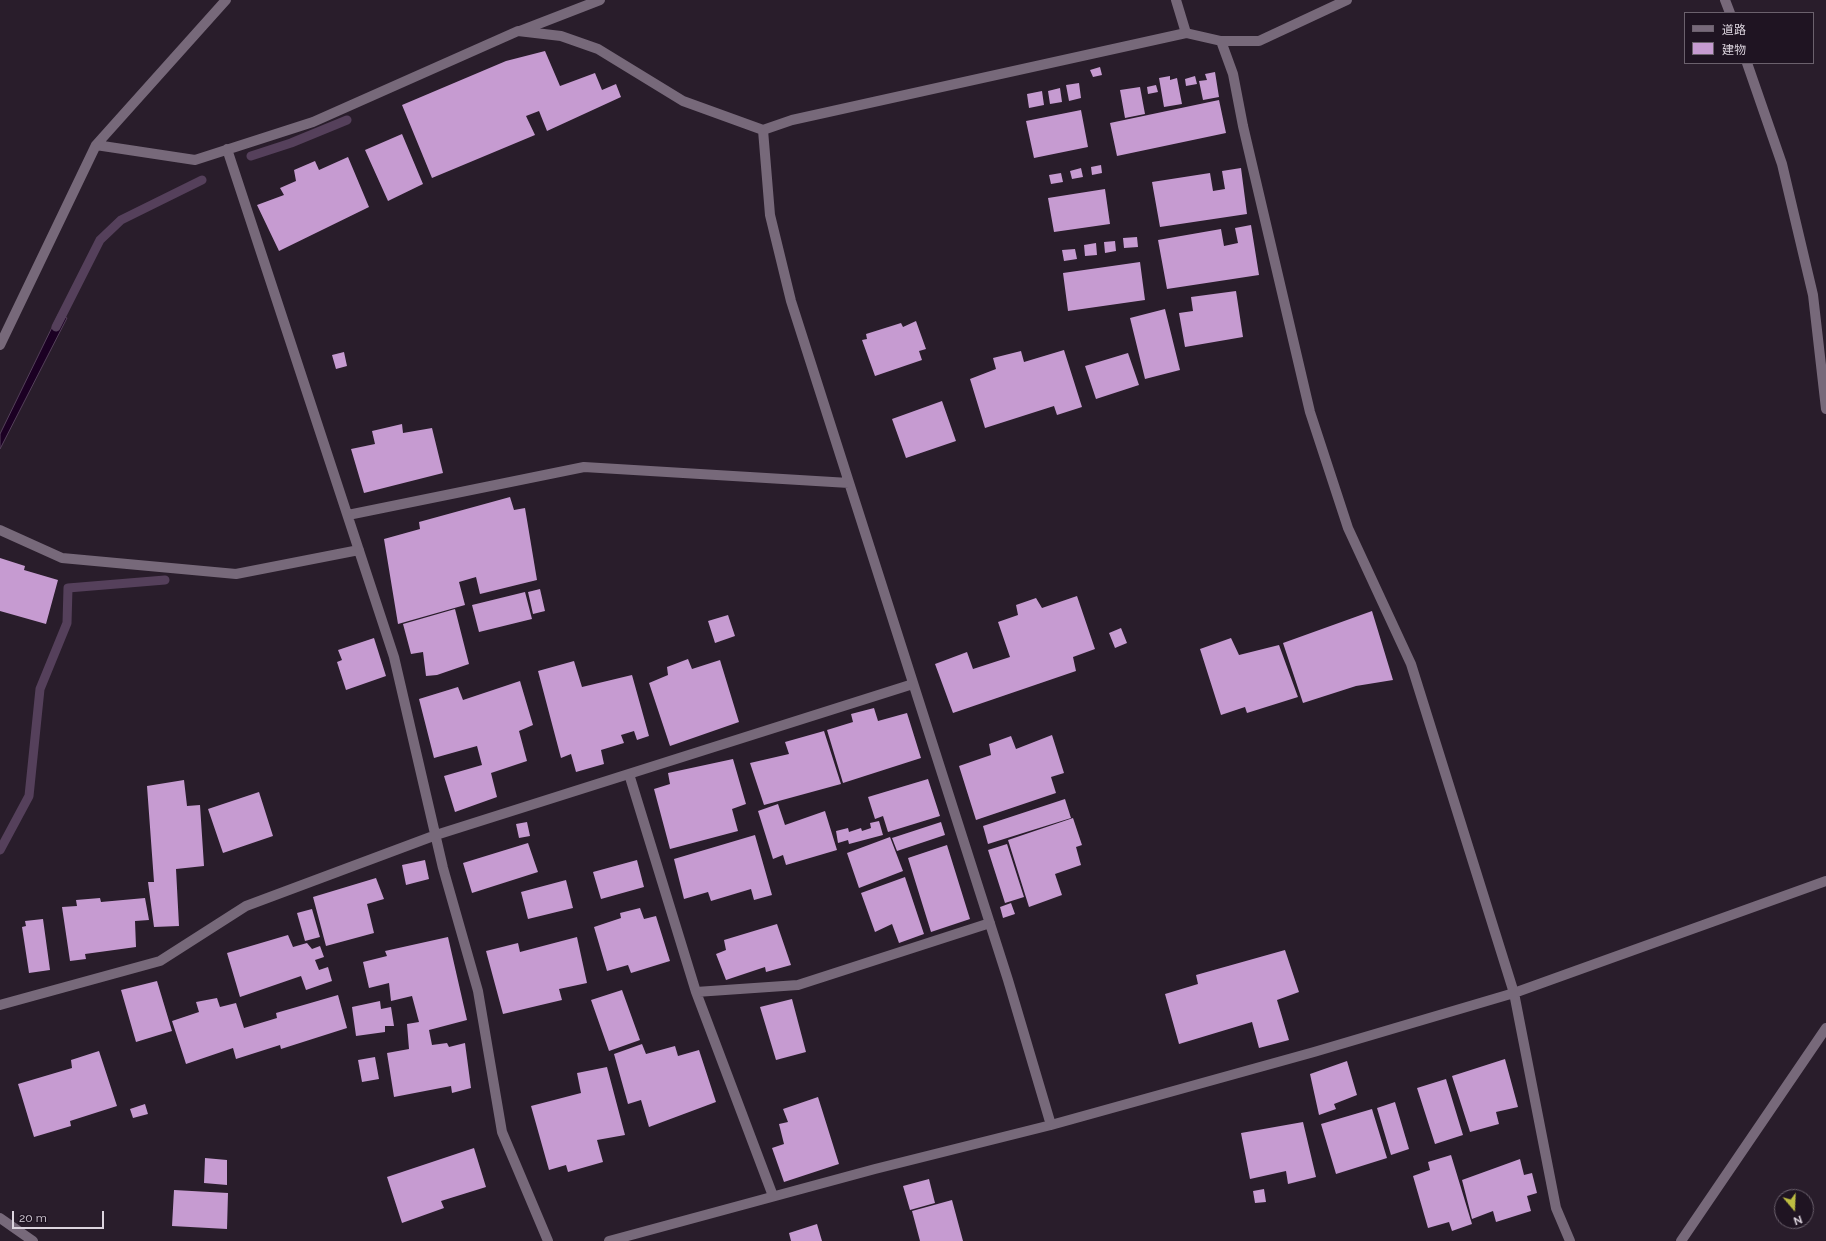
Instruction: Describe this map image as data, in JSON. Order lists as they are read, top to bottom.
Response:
{
  "legend": ["道路", "建物"],
  "scale_bar": "20 m",
  "north": "bottom"
}
